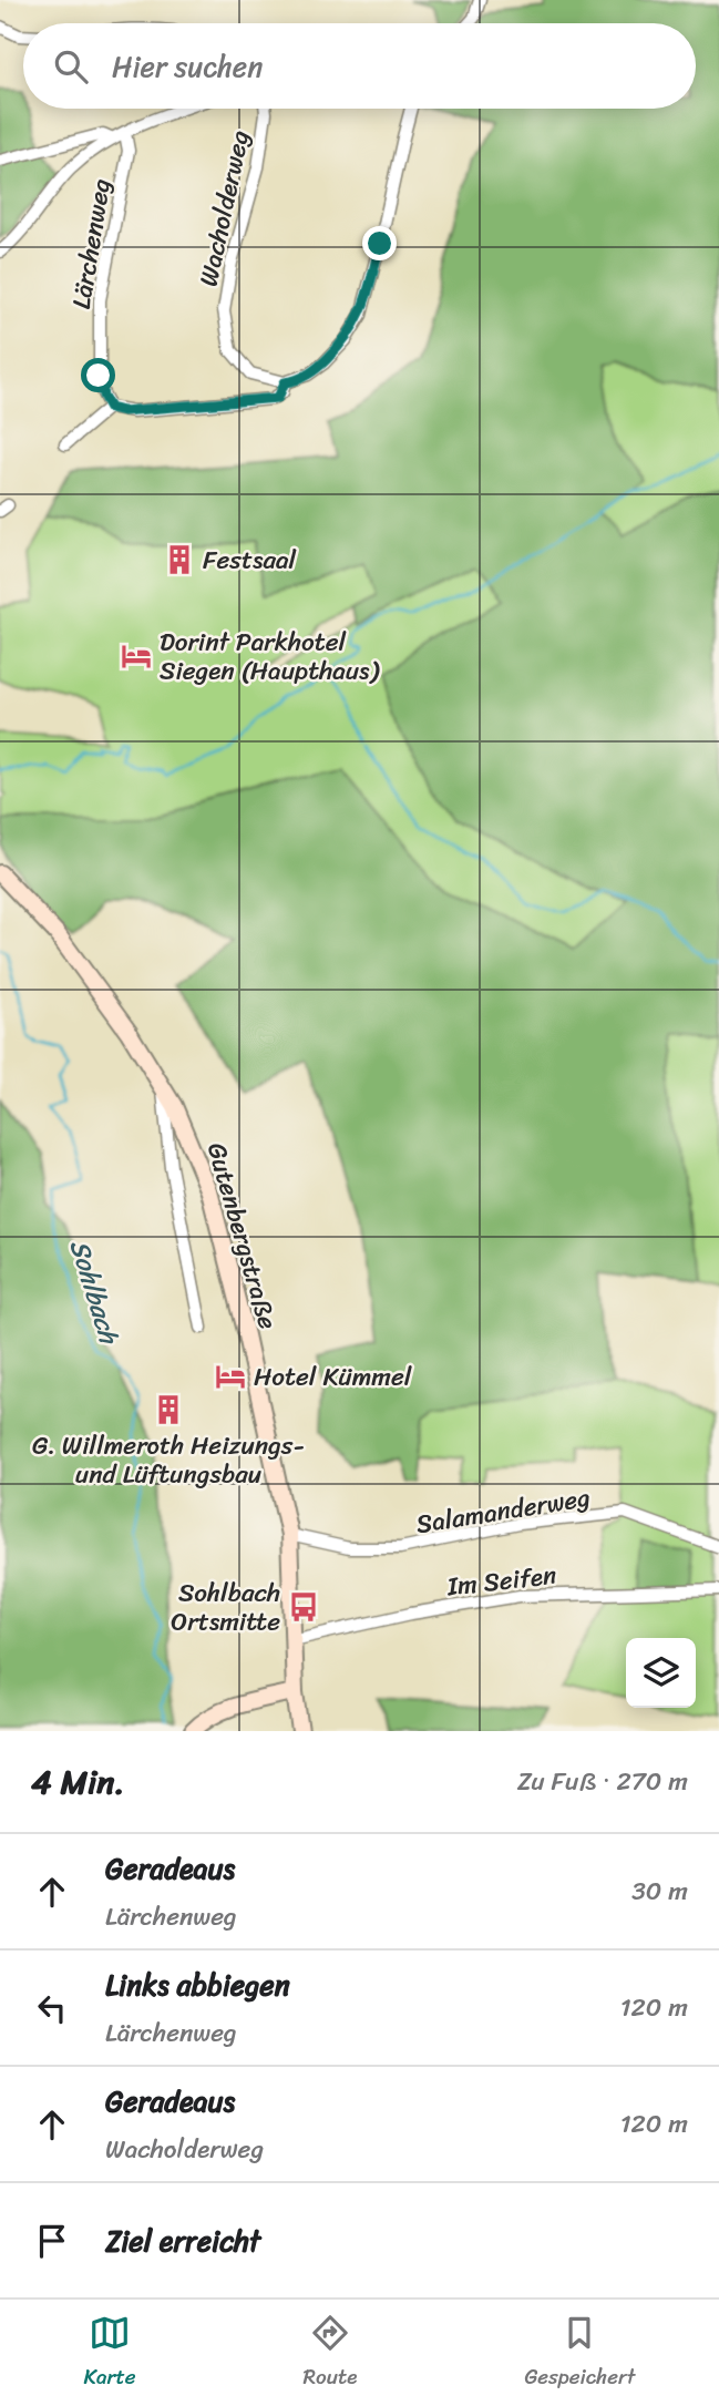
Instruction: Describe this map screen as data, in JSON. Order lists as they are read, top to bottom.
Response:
{
  "streets": {
    "street": [
      "Wacholderweg",
      "Lärchenweg",
      "Gutenbergstraße",
      "Salamanderweg",
      "Im Seifen"
    ]
  },
  "crossings": [
    ["Gutenbergstraße", "Salamanderweg"],
    ["Gutenbergstraße", "Im Seifen"]
  ],
  "water": ["Sohlbach"],
  "places": {
    "building": ["Festsaal", "G. Willmeroth Heizungs- und Lüftungsbau"],
    "hotel": ["Dorint Parkhotel Siegen (Haupthaus)", "Hotel Kümmel"],
    "bus stop": ["Sohlbach Ortsmitte"]
  },
  "page": {
    "search": "Hier suchen",
    "heading": ["4 Min.", "Zu Fuß · 270 m"],
    "list": [
      ["Geradeaus", "Lärchenweg", "30 m"],
      ["Links abbiegen", "Lärchenweg", "120 m"],
      ["Geradeaus", "Wacholderweg", "120 m"],
      "Ziel erreicht"
    ],
    "nav": ["Karte", "Route", "Gespeichert"]
  }
}
